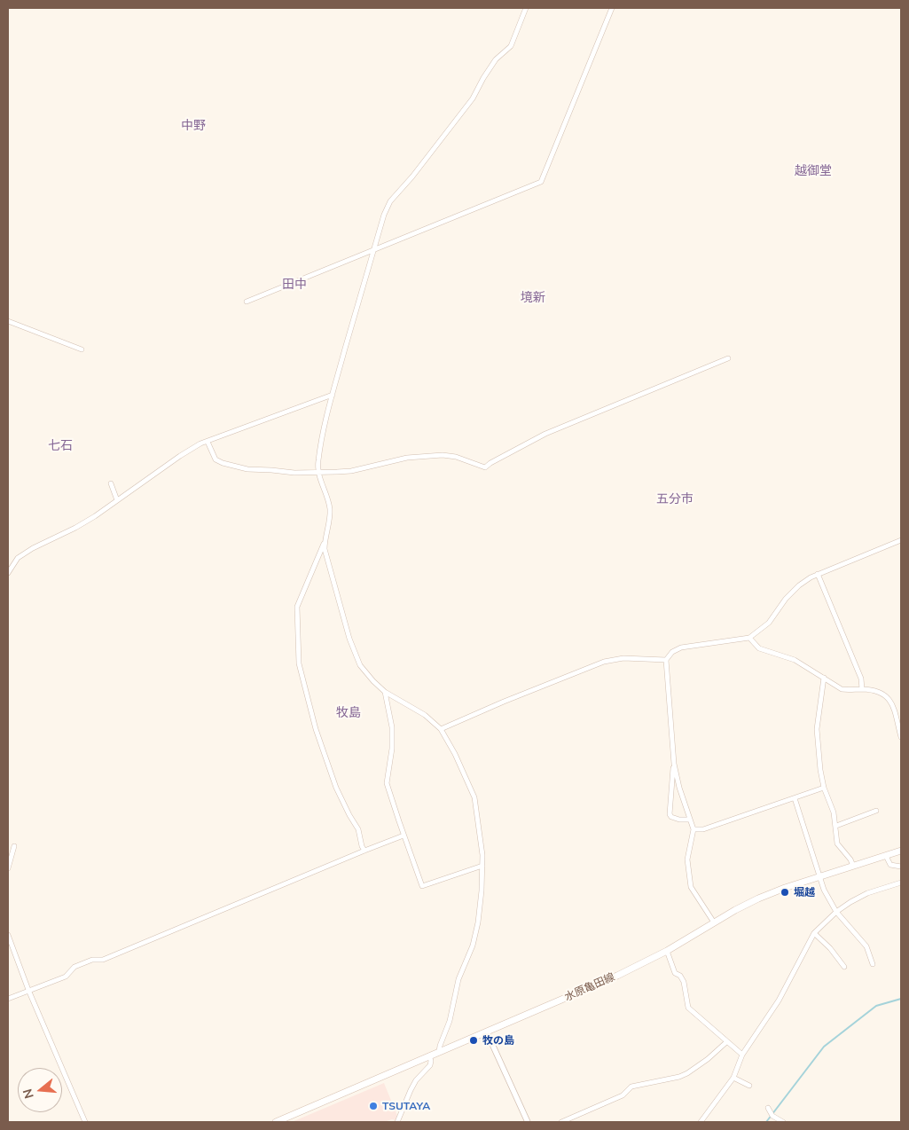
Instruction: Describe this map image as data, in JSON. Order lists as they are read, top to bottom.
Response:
{
  "streets": {
    "main road": ["水原亀田線"]
  },
  "districts": [
    "中野",
    "越御堂",
    "田中",
    "境新",
    "七石",
    "五分市",
    "牧島"
  ],
  "places": ["堀越", "牧の島", "TSUTAYA"],
  "north": "left"
}
